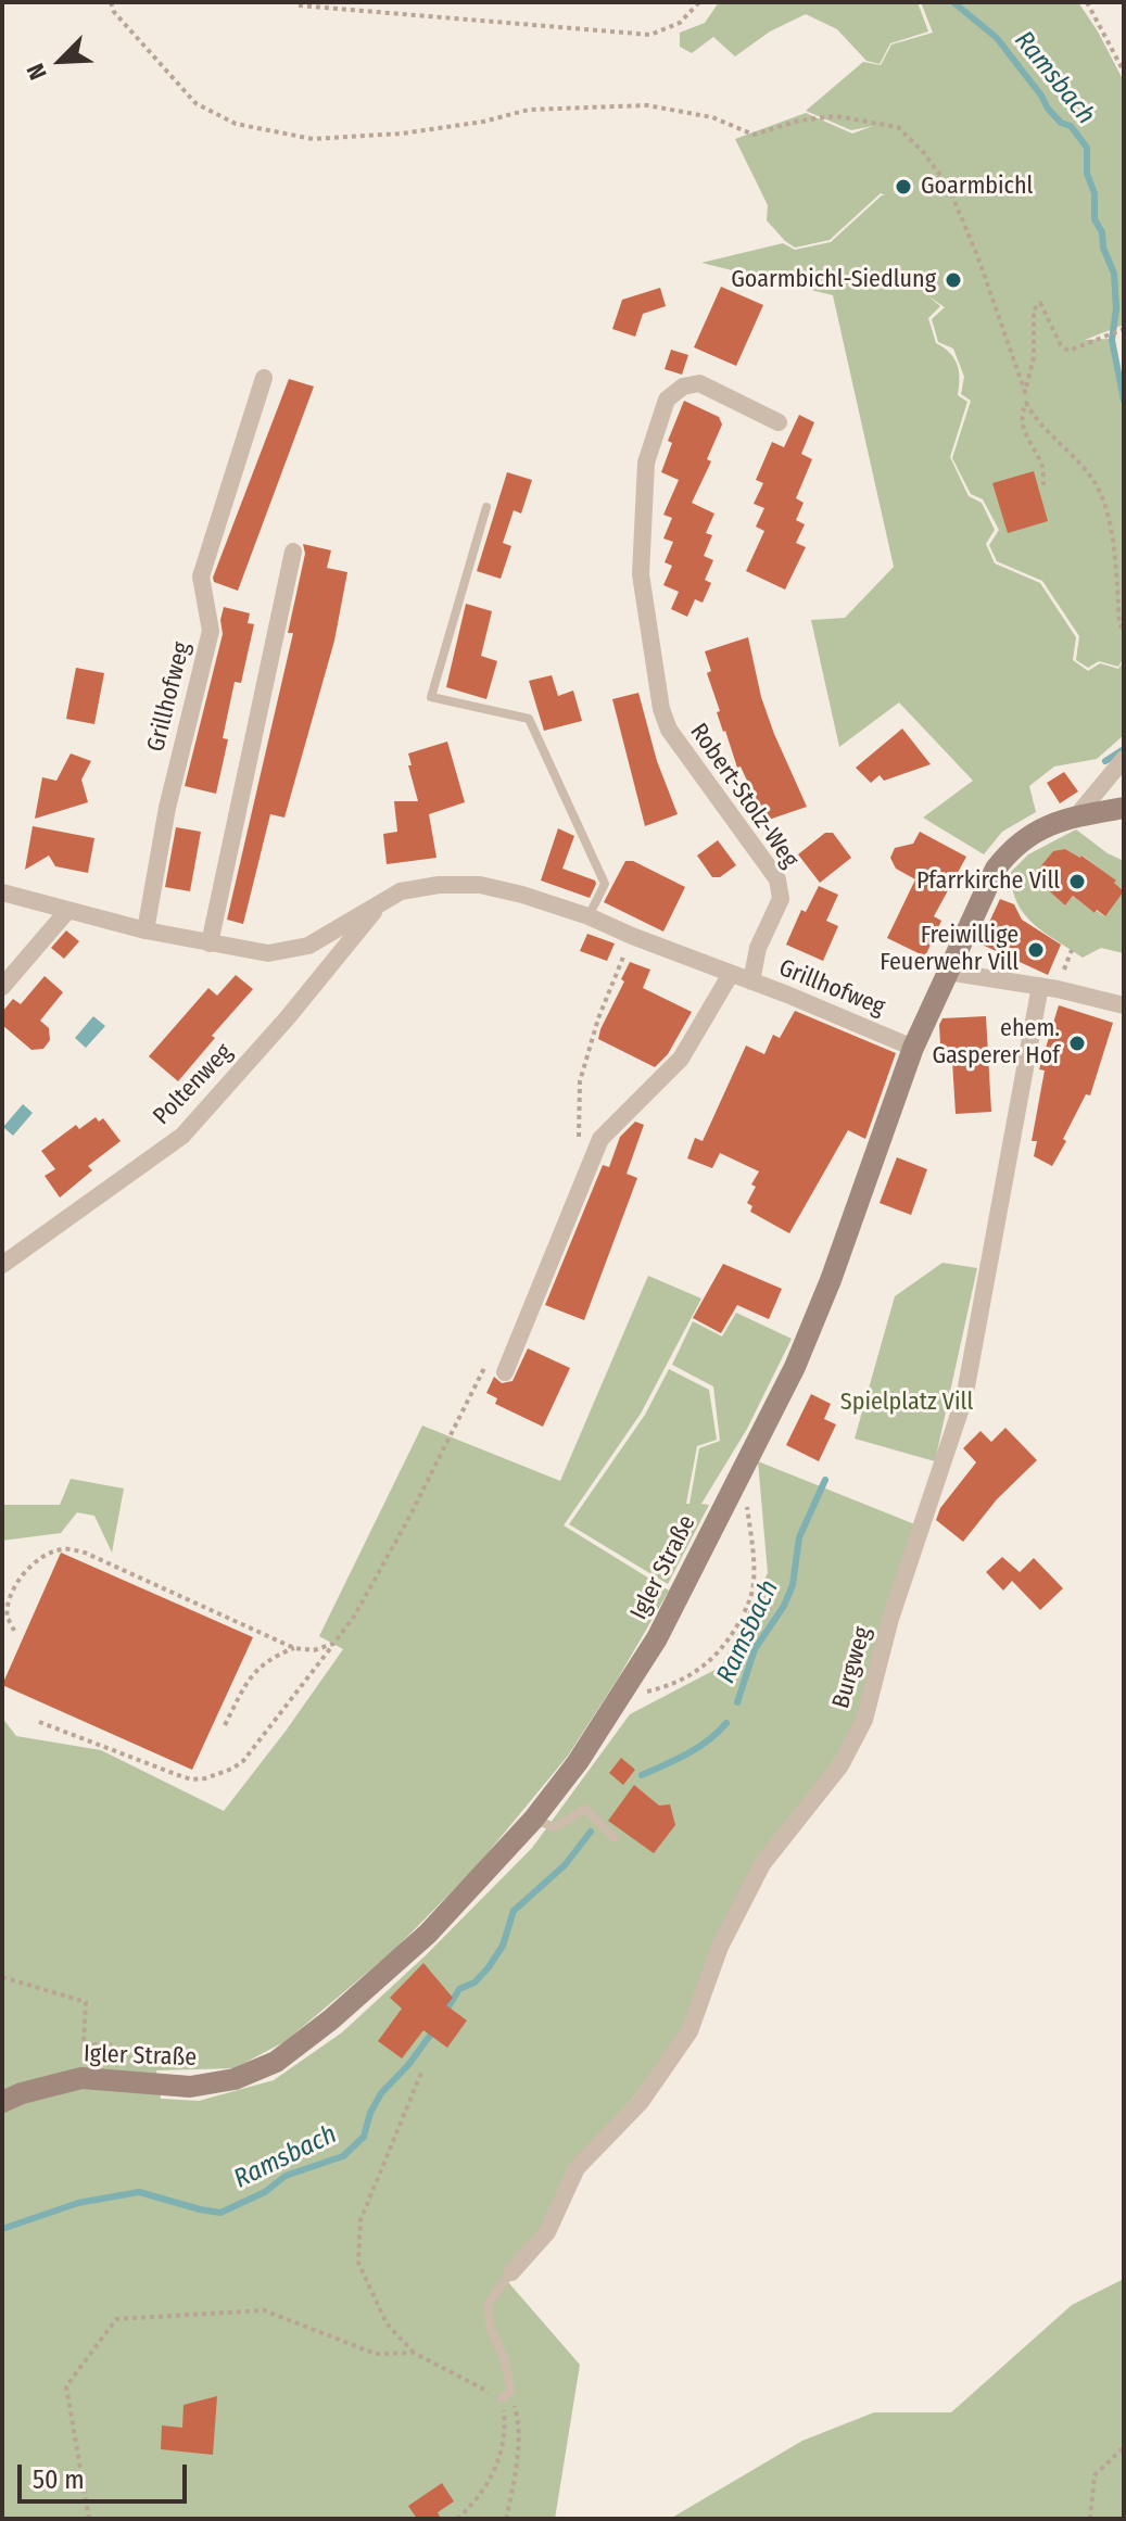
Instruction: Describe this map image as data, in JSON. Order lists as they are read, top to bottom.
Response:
{
  "streets": {
    "main road": ["Igler Straße"],
    "street": [
      "Grillhofweg",
      "Robert-Stolz-Weg",
      "Poltenweg",
      "Burgweg"
    ]
  },
  "crossings": [
    ["Grillhofweg", "Robert-Stolz-Weg"],
    ["Grillhofweg", "Poltenweg"],
    ["Grillhofweg", "Igler Straße"]
  ],
  "water": ["Ramsbach"],
  "parks": ["Spielplatz Vill"],
  "places": [
    "Goarmbichl",
    "Goarmbichl-Siedlung",
    "Pfarrkirche Vill",
    "Freiwillige Feuerwehr Vill",
    "ehem. Gasperer Hof"
  ],
  "scale_bar": "50 m",
  "north": "bottom left"
}
